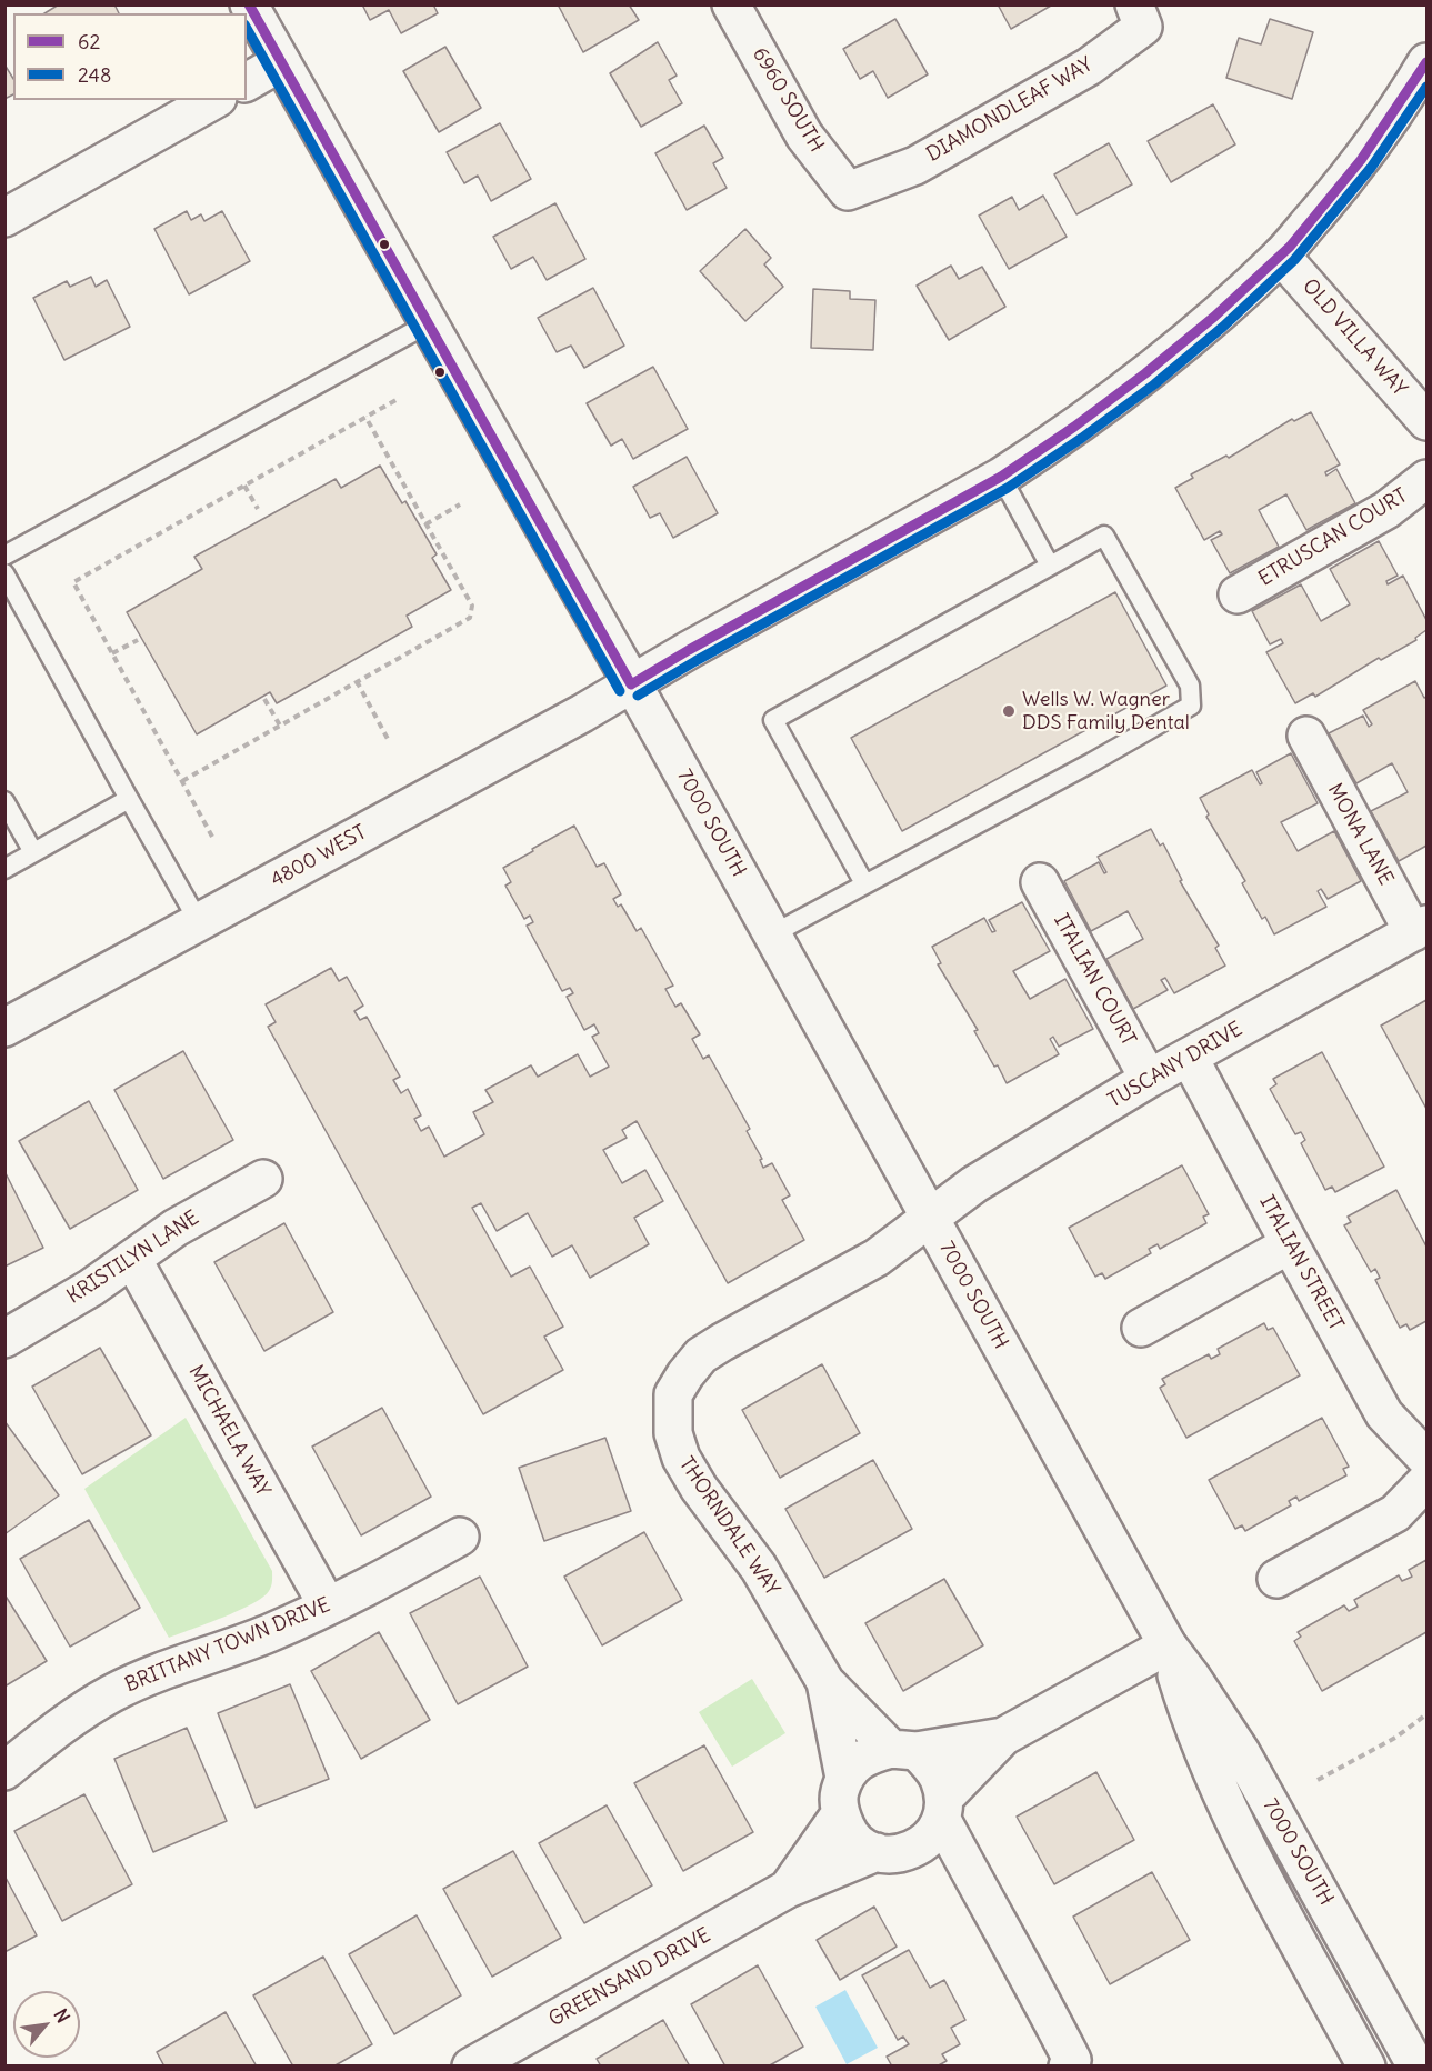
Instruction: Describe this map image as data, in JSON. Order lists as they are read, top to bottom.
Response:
{
  "streets": {
    "street": [
      "6960 SOUTH",
      "DIAMONDLEAF WAY",
      "OLD VILLA WAY",
      "ETRUSCAN COURT",
      "7000 SOUTH",
      "MONA LANE",
      "4800 WEST",
      "ITALIAN COURT",
      "TUSCANY DRIVE",
      "KRISTILYN LANE",
      "ITALIAN STREET",
      "MICHAELA WAY",
      "THORNDALE WAY",
      "BRITTANY TOWN DRIVE",
      "GREENSAND DRIVE"
    ]
  },
  "crossings": [
    ["6960 SOUTH", "DIAMONDLEAF WAY"],
    ["OLD VILLA WAY", "4800 WEST"],
    ["7000 SOUTH", "4800 WEST"],
    ["7000 SOUTH", "TUSCANY DRIVE"],
    ["7000 SOUTH", "THORNDALE WAY"],
    ["MONA LANE", "TUSCANY DRIVE"],
    ["ITALIAN COURT", "TUSCANY DRIVE"],
    ["TUSCANY DRIVE", "ITALIAN STREET"],
    ["TUSCANY DRIVE", "THORNDALE WAY"],
    ["KRISTILYN LANE", "MICHAELA WAY"],
    ["MICHAELA WAY", "BRITTANY TOWN DRIVE"],
    ["THORNDALE WAY", "GREENSAND DRIVE"]
  ],
  "places": ["Wells W. Wagner DDS Family Dental"],
  "lines": ["transit line 62", "transit line 248"],
  "legend": ["62", "248"],
  "north": "top right"
}
